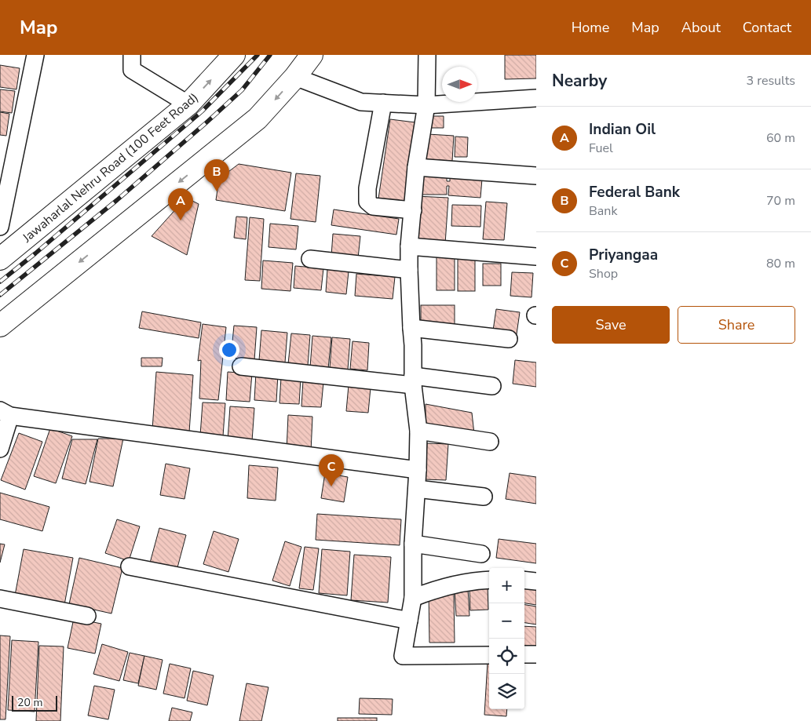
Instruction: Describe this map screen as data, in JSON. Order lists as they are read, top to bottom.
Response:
{
  "streets": {
    "main road": ["Jawaharlal Nehru Road (100 Feet Road)"]
  },
  "scale_bar": "20 m",
  "north": "right",
  "page": {
    "header": "Map",
    "nav": [
      "Home",
      "Map",
      "About",
      "Contact"
    ],
    "heading": ["Nearby", "3 results"],
    "list": [
      {
        "mark": "A",
        "name": "Indian Oil",
        "note": "Fuel",
        "value": "60 m"
      },
      {
        "mark": "B",
        "name": "Federal Bank",
        "note": "Bank",
        "value": "70 m"
      },
      {
        "mark": "C",
        "name": "Priyangaa",
        "note": "Shop",
        "value": "80 m"
      }
    ],
    "pins": ["B", "A", "C"],
    "buttons": ["Save", "Share"],
    "map_buttons": ["+", "−"],
    "scale": "20 m"
  }
}
